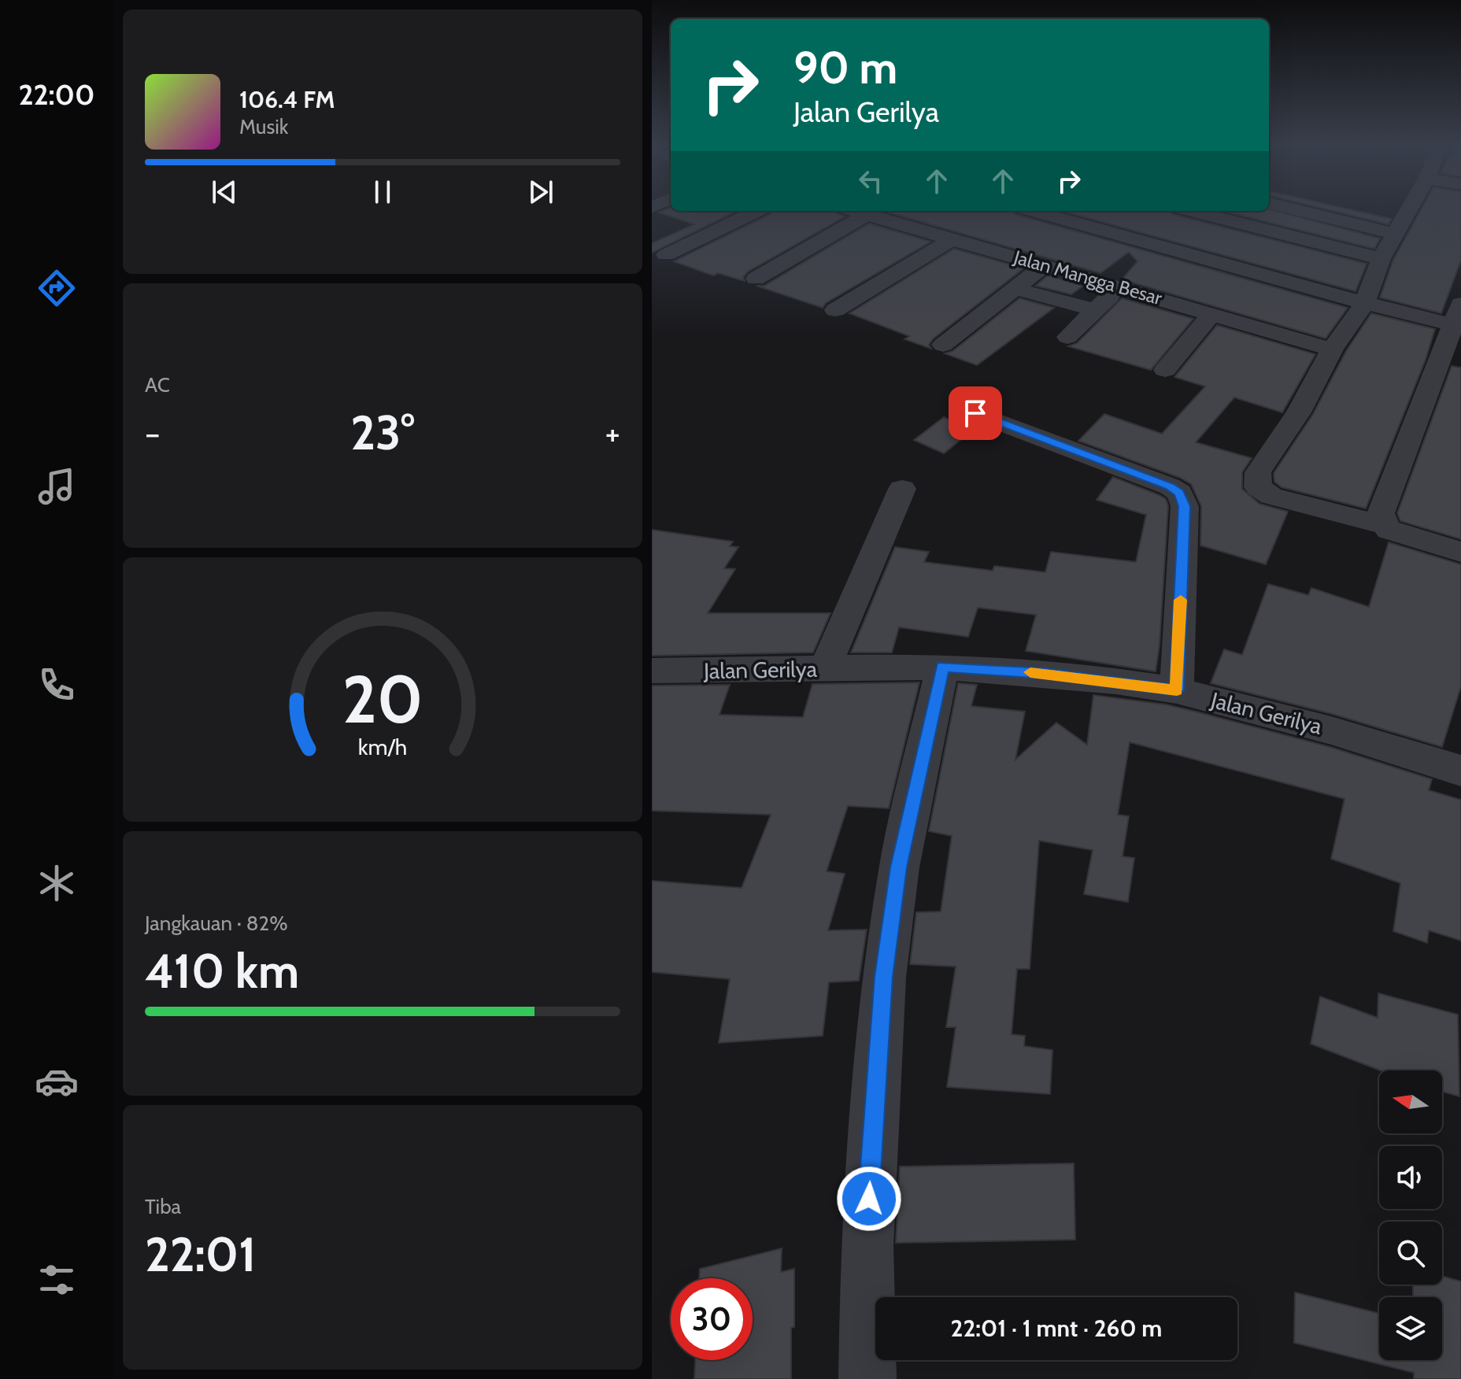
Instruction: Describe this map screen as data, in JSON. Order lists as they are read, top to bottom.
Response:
{
  "streets": {
    "street": ["Jalan Mangga Besar", "Jalan Gerilya"]
  },
  "north": "left",
  "page": {
    "tabs": "22:00",
    "turn": ["90 m", "Jalan Gerilya"],
    "song": ["106.4 FM", "Musik"],
    "tile": [
      "AC",
      ["Jangkauan · 82%", "410 km"],
      ["Tiba", "22:01"]
    ],
    "heat": ["−", "23°", "+"],
    "limit": "30",
    "trip": "22:01 · 1 mnt · 260 m",
    "gauge": ["20", "km/h"]
  }
}
